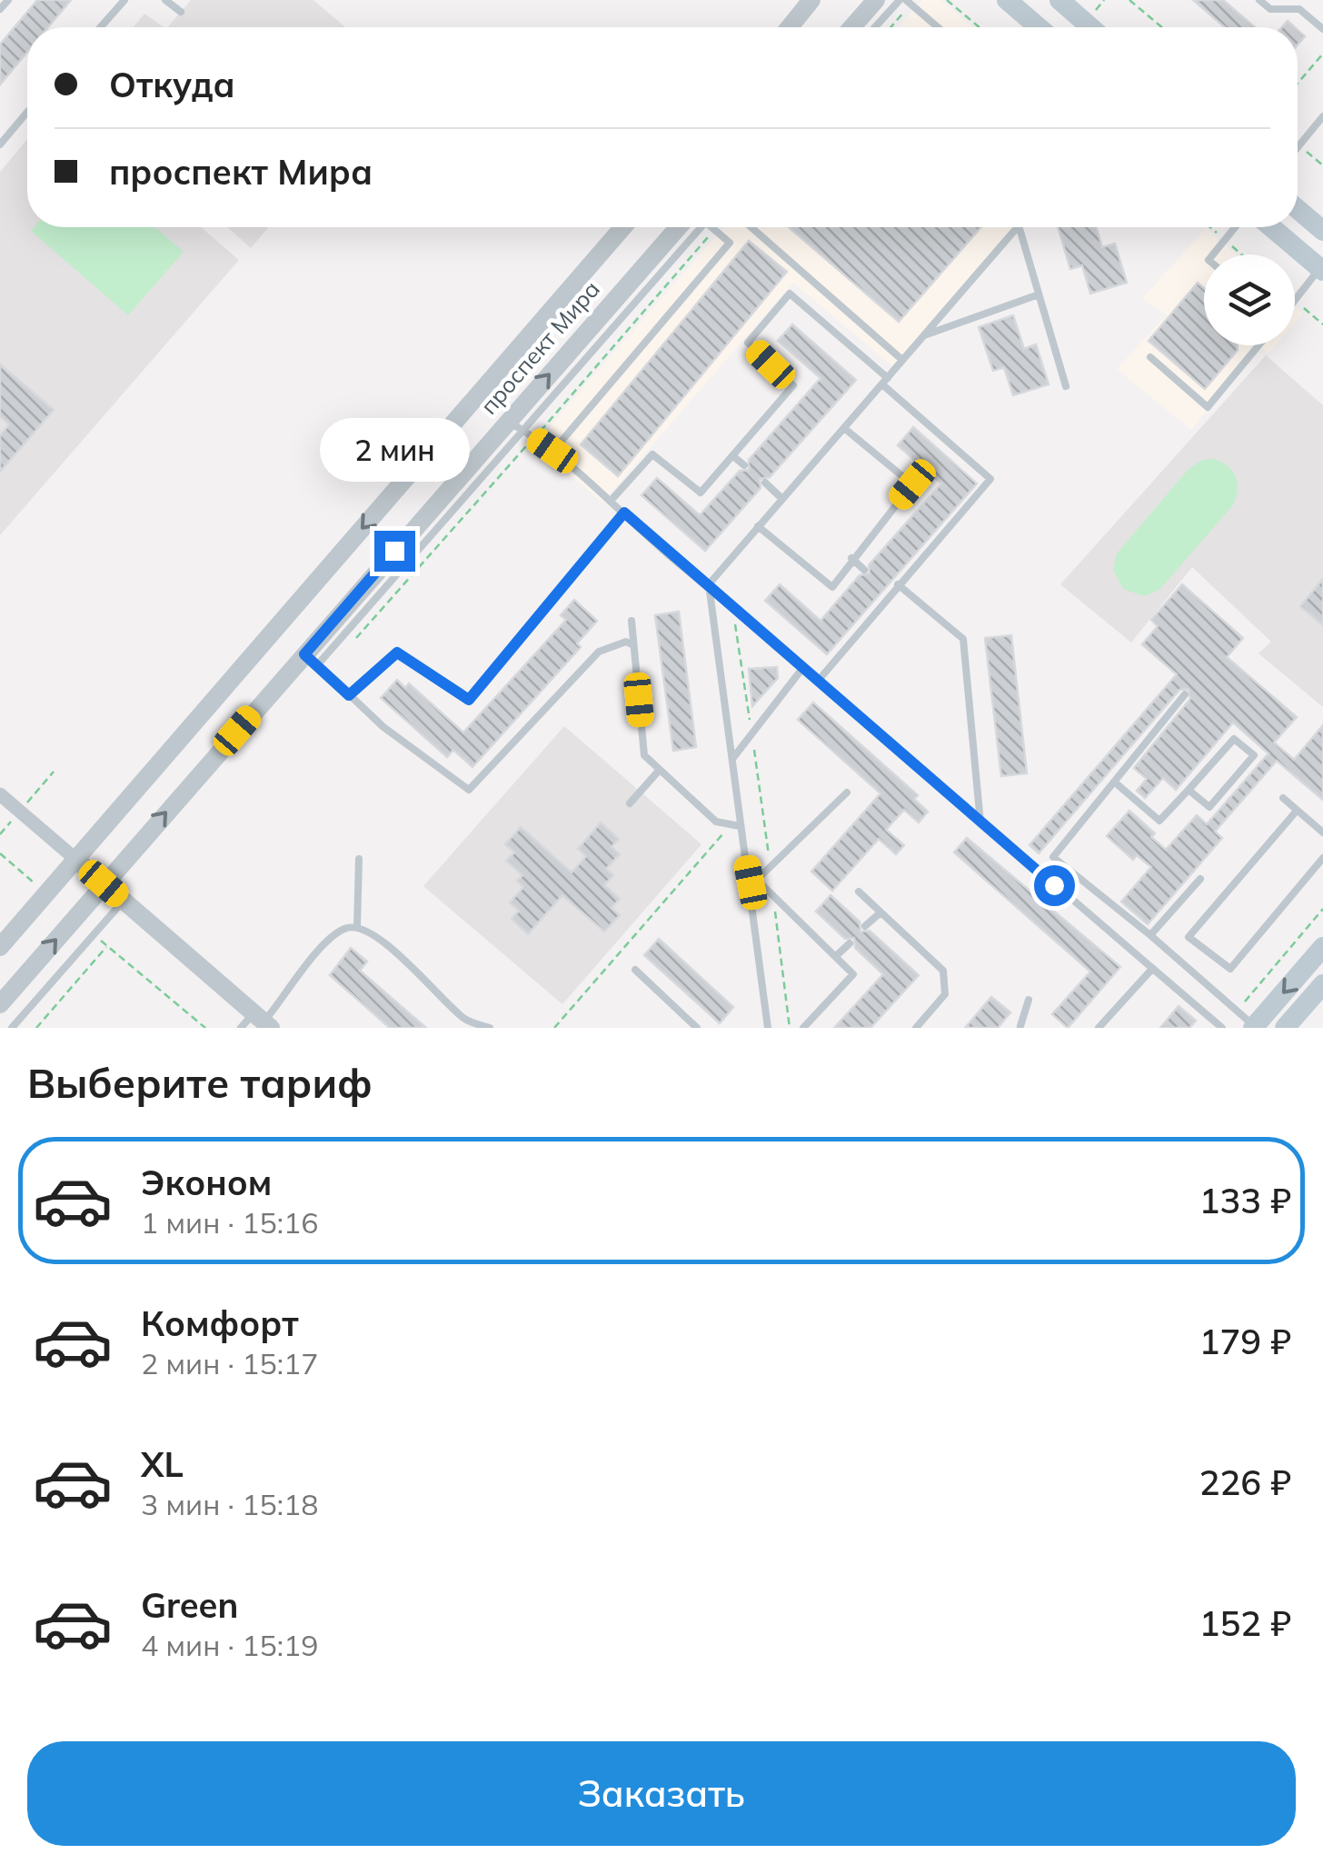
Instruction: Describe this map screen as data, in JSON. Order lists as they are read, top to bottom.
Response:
{
  "streets": {
    "street": ["проспект Мира"]
  },
  "page": {
    "banner": ["Откуда", "проспект Мира"],
    "bubble": "2 мин",
    "heading": "Выберите тариф",
    "list": [
      {
        "name": "Эконом",
        "note": "1 мин · 15:16",
        "value": "133 ₽"
      },
      {
        "name": "Комфорт",
        "note": "2 мин · 15:17",
        "value": "179 ₽"
      },
      {
        "name": "XL",
        "note": "3 мин · 15:18",
        "value": "226 ₽"
      },
      {
        "name": "Green",
        "note": "4 мин · 15:19",
        "value": "152 ₽"
      }
    ],
    "buttons": "Заказать"
  }
}
